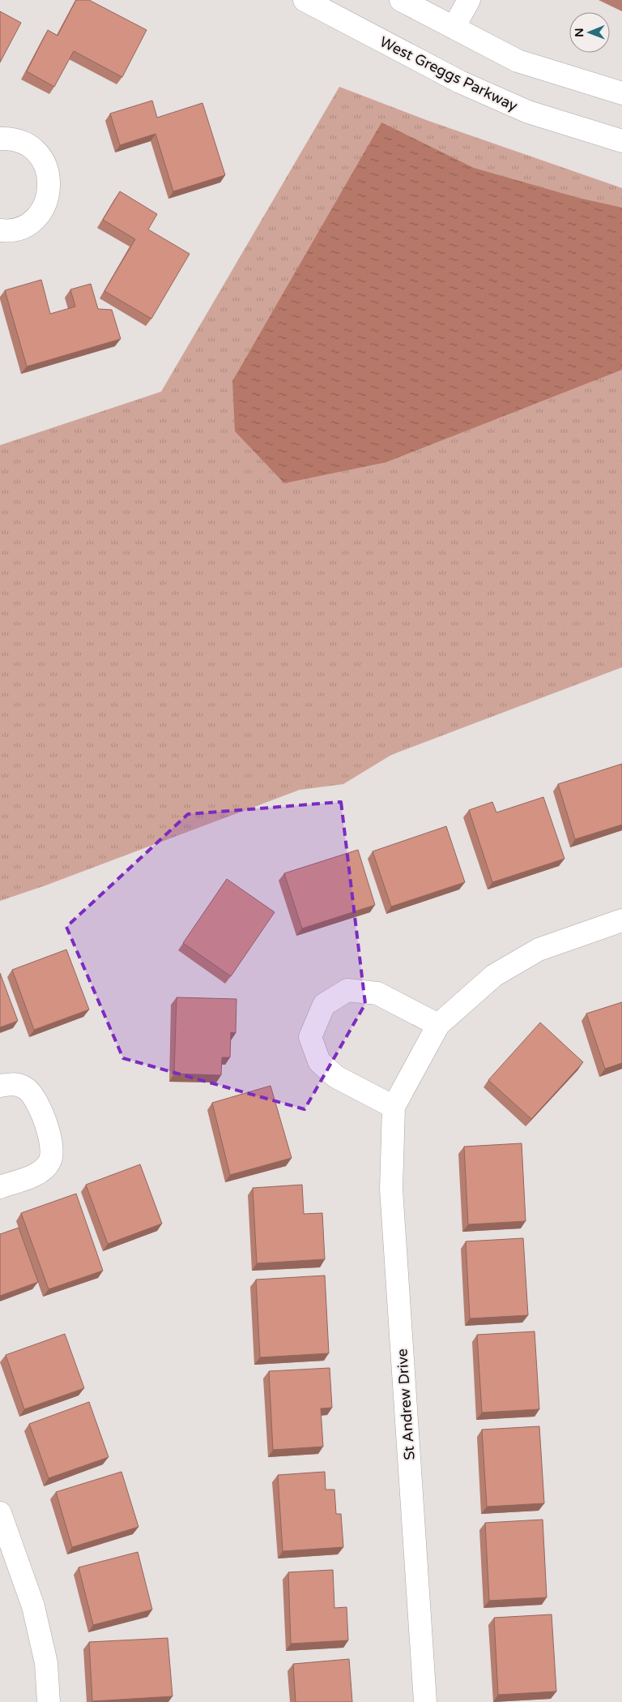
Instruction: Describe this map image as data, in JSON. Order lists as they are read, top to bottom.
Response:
{
  "streets": {
    "street": ["West Greggs Parkway", "St Andrew Drive"]
  },
  "north": "left"
}
